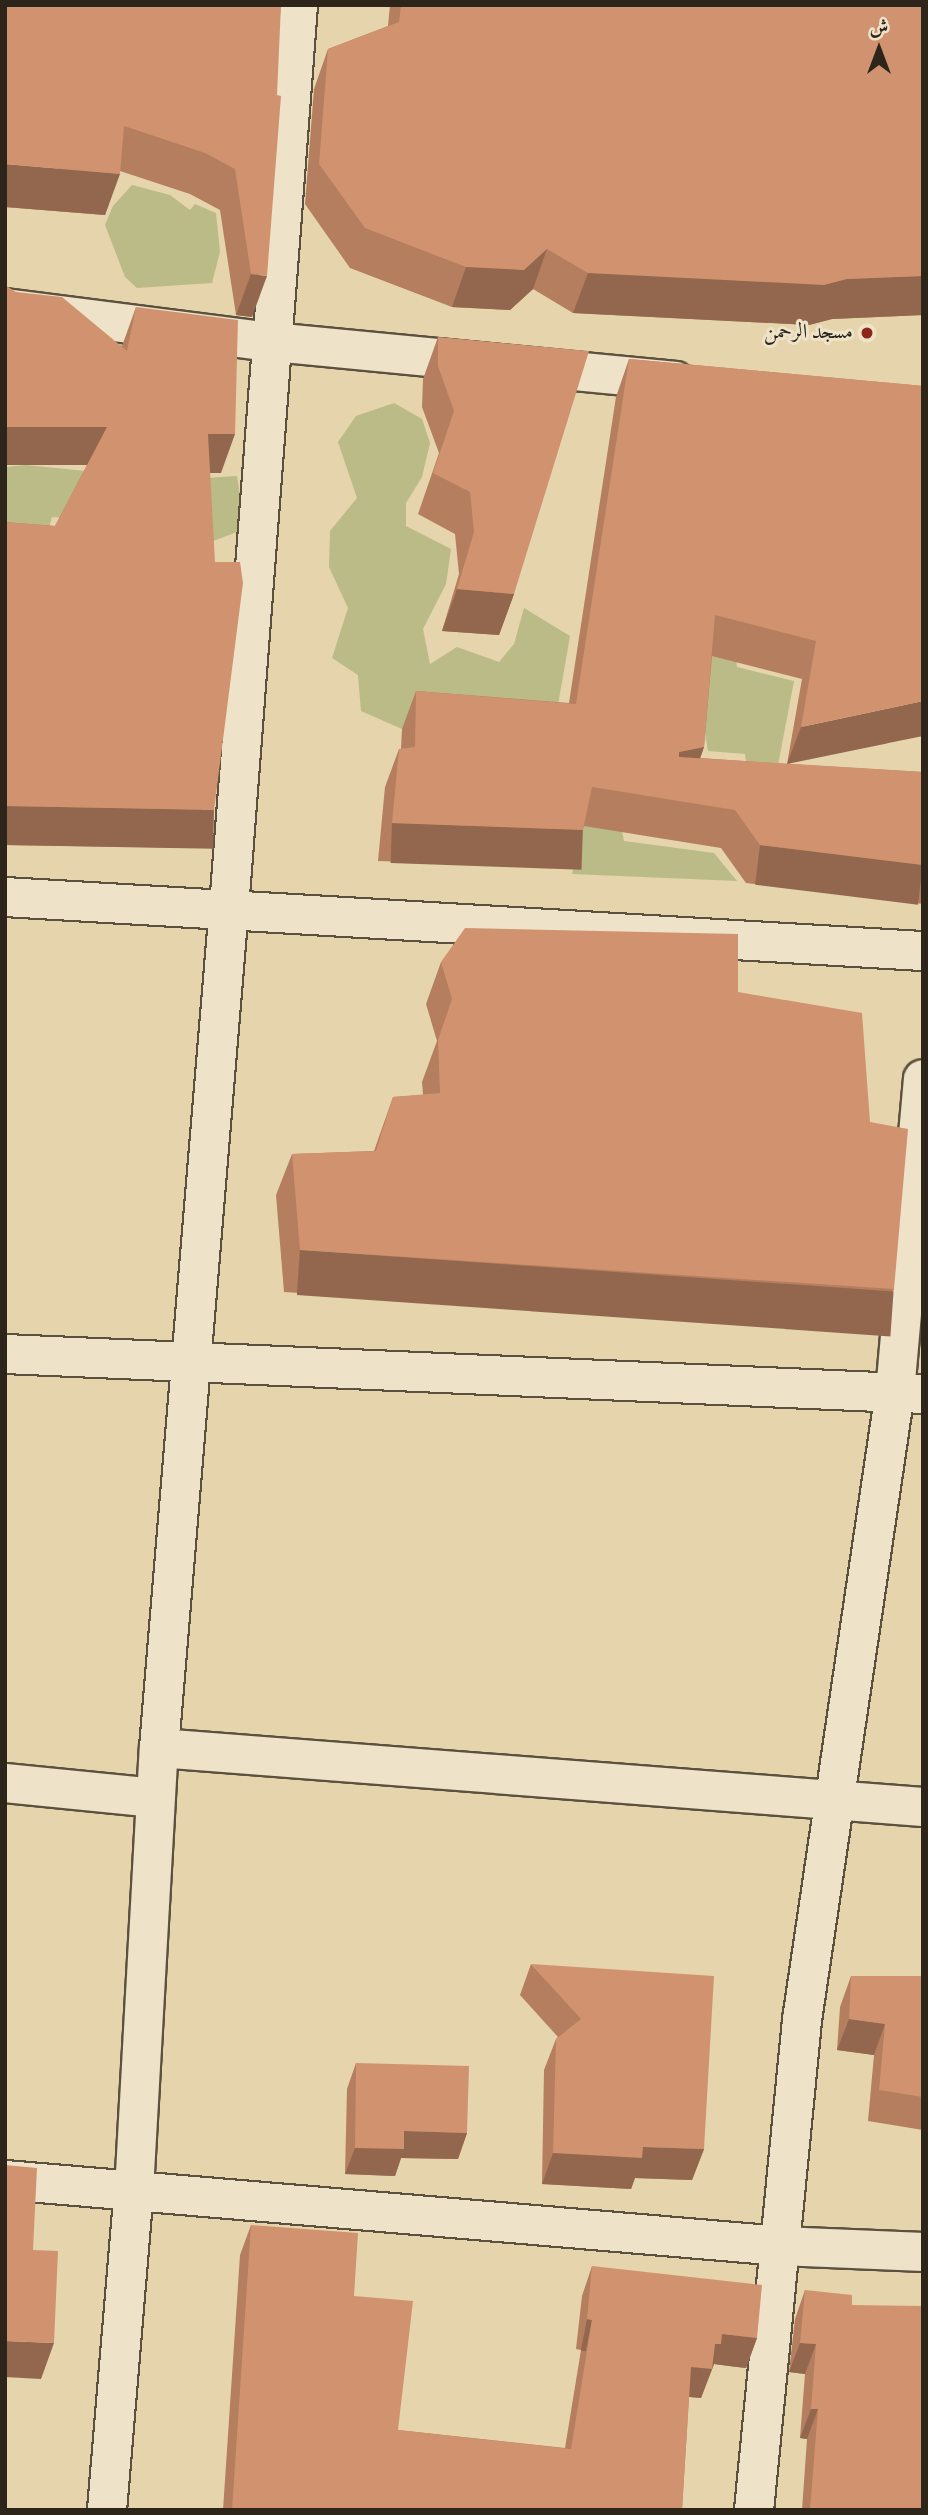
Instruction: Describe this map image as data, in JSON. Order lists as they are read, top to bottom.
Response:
{
  "places": ["مسجد الرحمن"],
  "north": "top"
}
